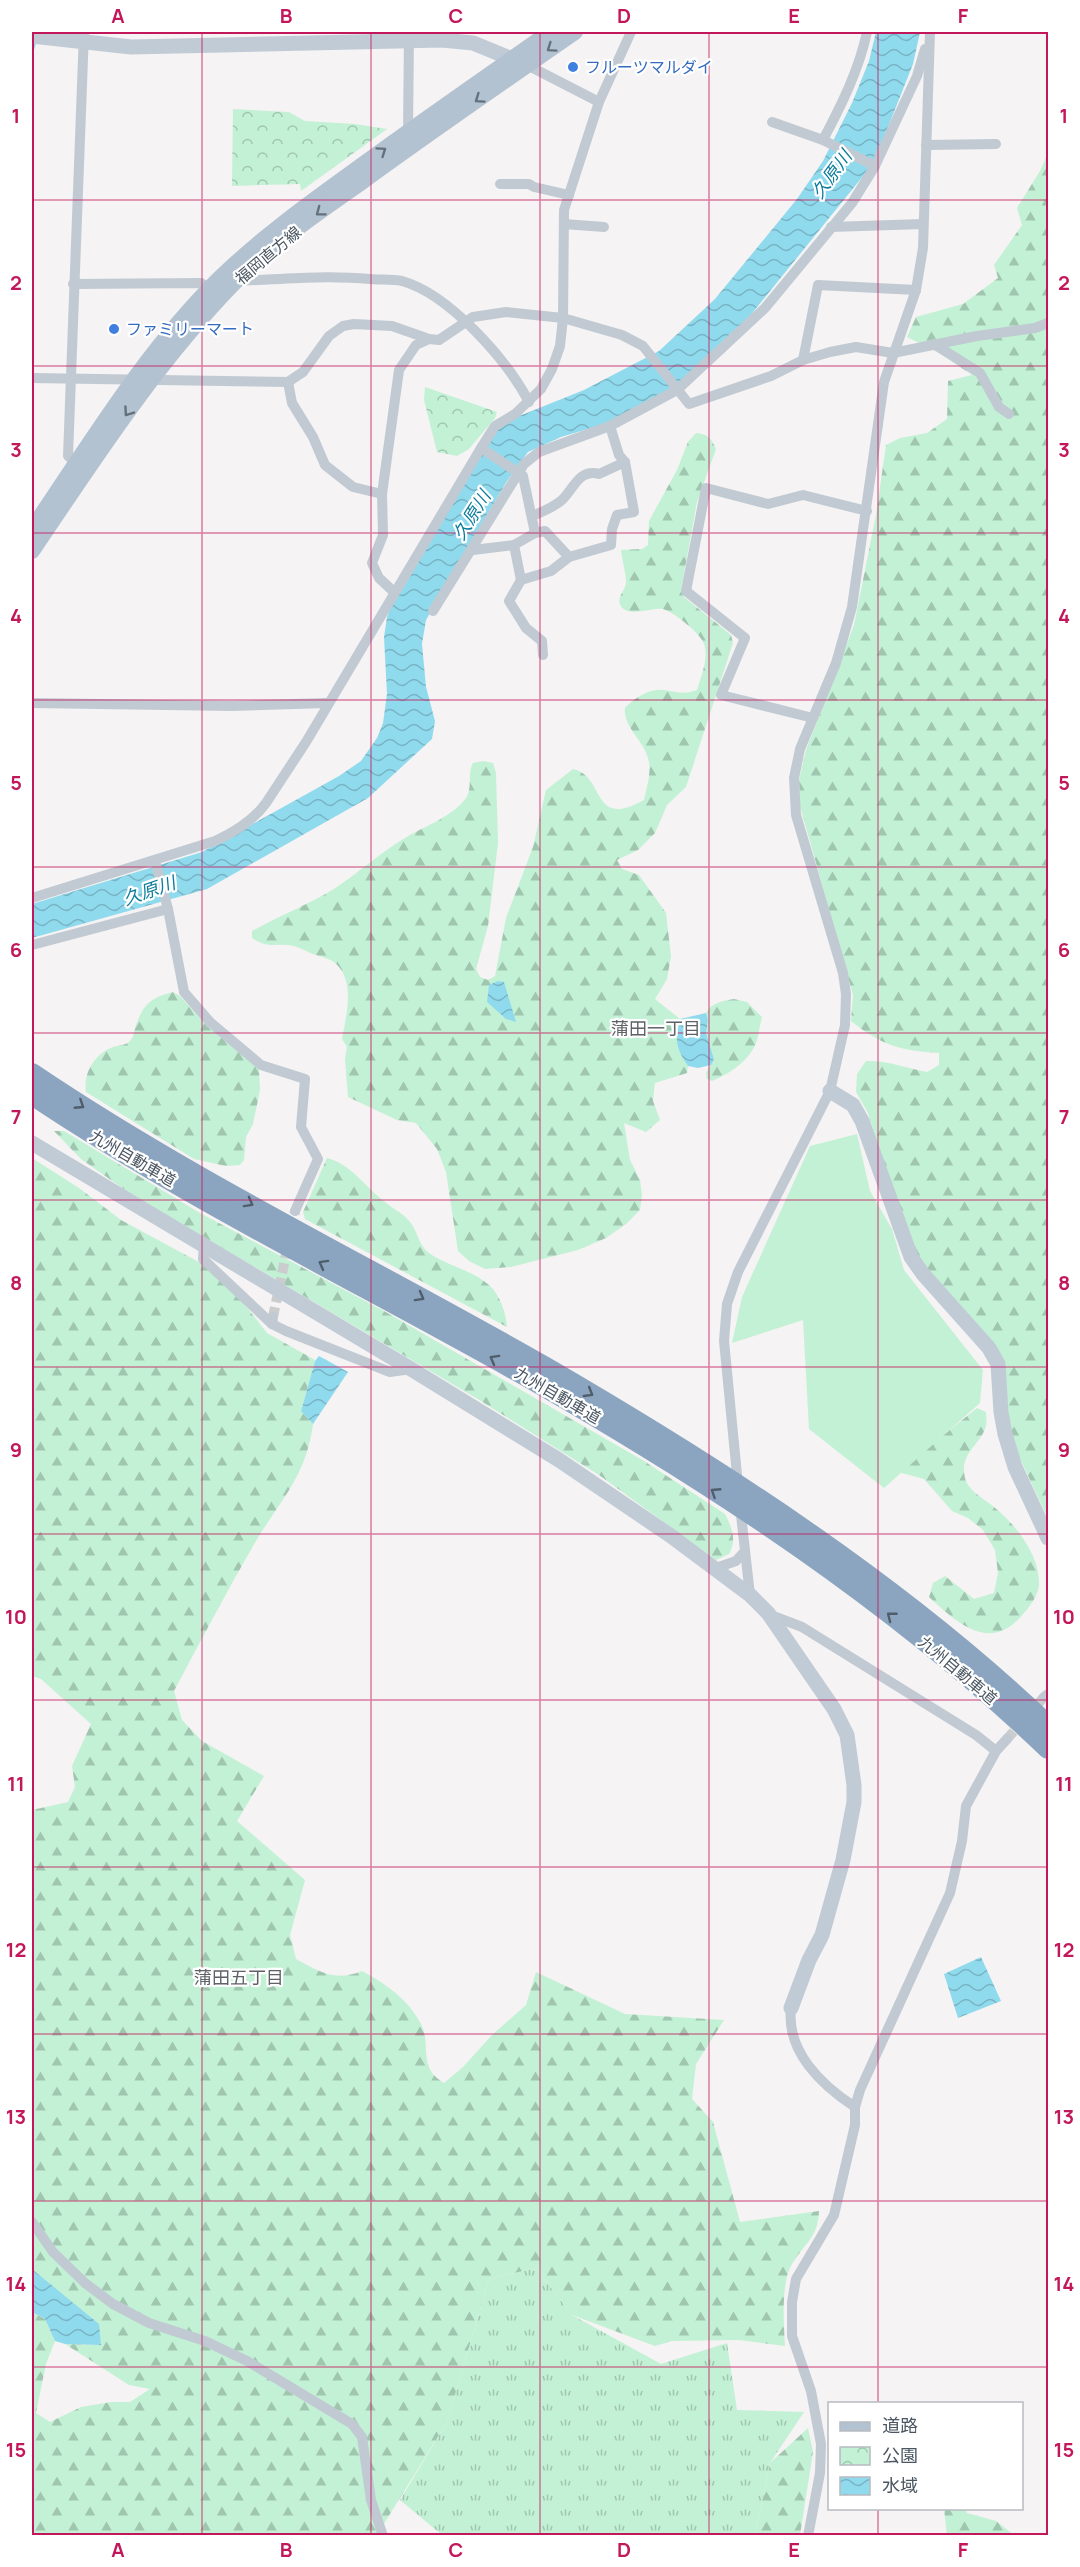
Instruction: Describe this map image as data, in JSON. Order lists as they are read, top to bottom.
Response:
{
  "streets": {
    "highway": ["九州自動車道"],
    "main road": ["福岡直方線"]
  },
  "districts": ["蒲田一丁目", "蒲田五丁目"],
  "water": ["久原川"],
  "places": ["フルーツマルダイ", "ファミリーマート"],
  "legend": ["道路", "公園", "水域"],
  "grid": {
    "columns": [
      "A",
      "B",
      "C",
      "D",
      "E",
      "F"
    ],
    "rows": [
      "1",
      "2",
      "3",
      "4",
      "5",
      "6",
      "7",
      "8",
      "9",
      "10",
      "11",
      "12",
      "13",
      "14",
      "15"
    ]
  }
}
